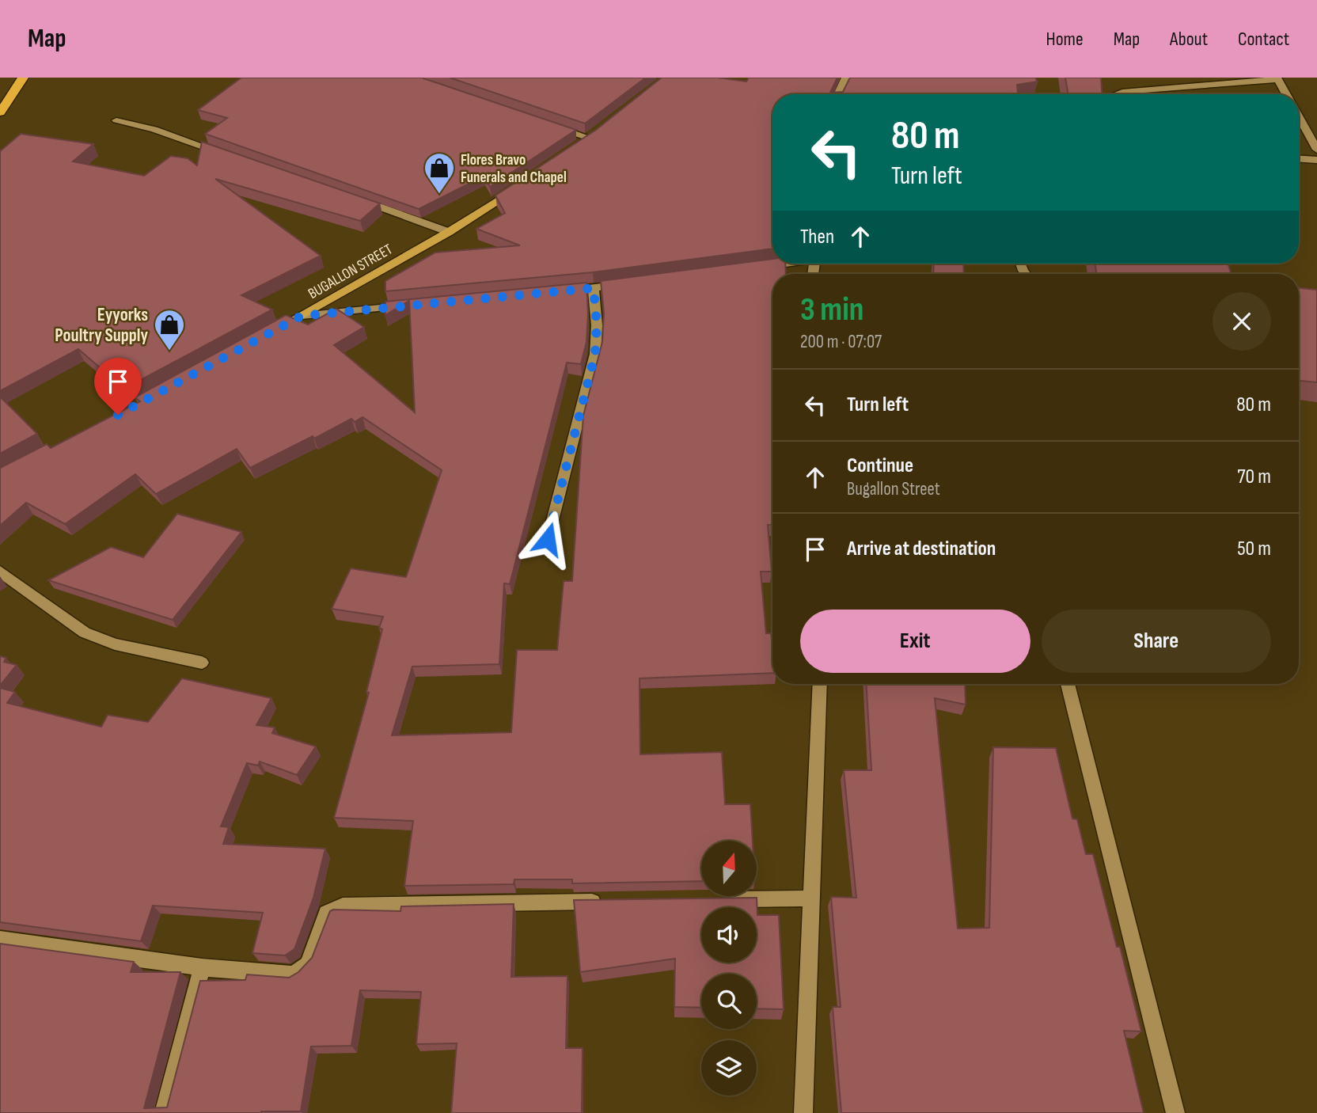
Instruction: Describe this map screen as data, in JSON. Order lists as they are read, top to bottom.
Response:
{
  "streets": {
    "main road": ["BUGALLON STREET"]
  },
  "places": {
    "shop": ["Flores Bravo Funerals and Chapel", "Eyyorks Poultry Supply"]
  },
  "north": "top",
  "page": {
    "header": "Map",
    "nav": [
      "Home",
      "Map",
      "About",
      "Contact"
    ],
    "turn": ["80 m", "Turn left"],
    "then": "Then",
    "heading": ["3 min", "200 m · 07:07"],
    "list": [
      {
        "name": "Turn left",
        "value": "80 m"
      },
      {
        "name": "Continue",
        "note": "Bugallon Street",
        "value": "70 m"
      },
      {
        "name": "Arrive at destination",
        "value": "50 m"
      }
    ],
    "buttons": ["Exit", "Share"]
  }
}
